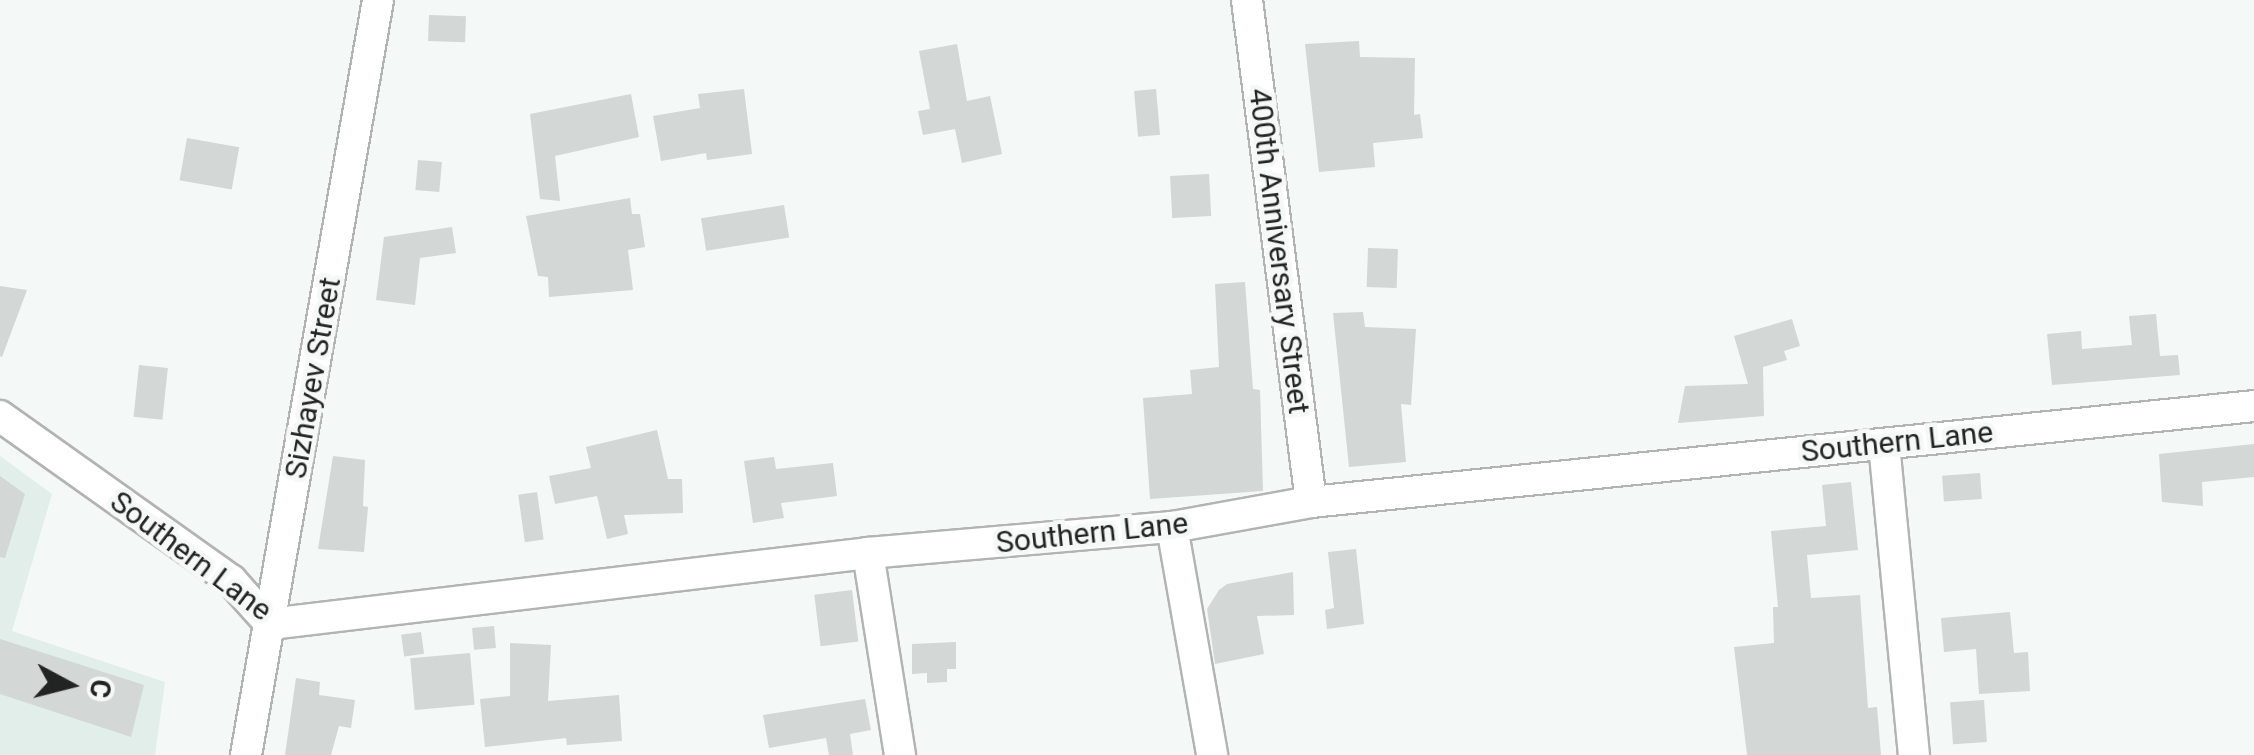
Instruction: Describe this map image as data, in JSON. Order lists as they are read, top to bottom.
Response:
{
  "streets": {
    "street": ["400th Anniversary Street", "Sizhayev Street", "Southern Lane"]
  },
  "crossings": [
    ["400th Anniversary Street", "Southern Lane"],
    ["Sizhayev Street", "Southern Lane"]
  ],
  "north": "right"
}
